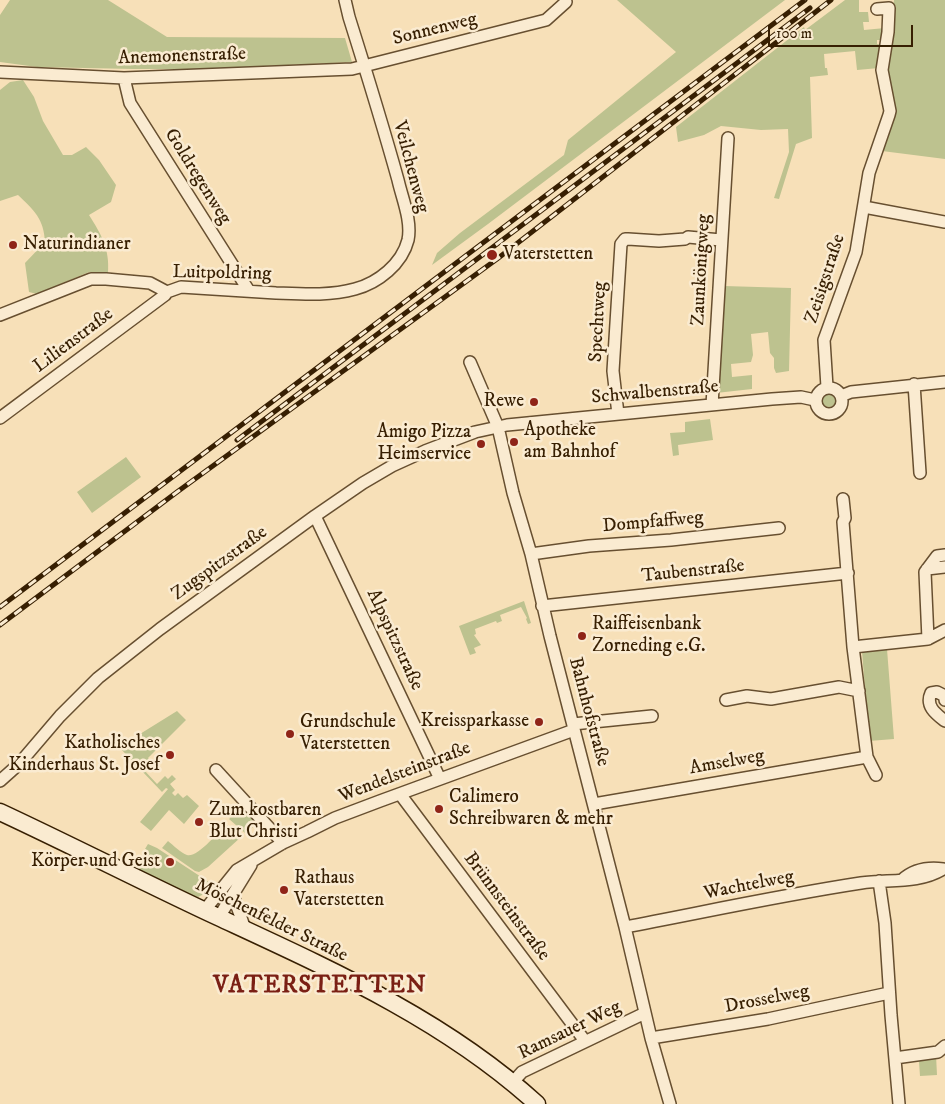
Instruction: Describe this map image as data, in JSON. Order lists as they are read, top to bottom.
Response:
{
  "streets": {
    "street": [
      "Sonnenweg",
      "Anemonenstraße",
      "Veilchenweg",
      "Goldregenweg",
      "Zaunkönigweg",
      "Luitpoldring",
      "Zeisigstraße",
      "Spechtweg",
      "Lilienstraße",
      "Schwalbenstraße",
      "Dompfaffweg",
      "Zugspitzstraße",
      "Taubenstraße",
      "Alpspitzstraße",
      "Bahnhofstraße",
      "Amselweg",
      "Wendelsteinstraße",
      "Wachtelweg",
      "Brünnsteinstraße",
      "Möschenfelder Straße",
      "Drosselweg",
      "Ramsauer Weg"
    ]
  },
  "crossings": [
    ["Sonnenweg", "Anemonenstraße"],
    ["Sonnenweg", "Veilchenweg"],
    ["Anemonenstraße", "Veilchenweg"],
    ["Anemonenstraße", "Goldregenweg"],
    ["Veilchenweg", "Luitpoldring"],
    ["Goldregenweg", "Luitpoldring"],
    ["Zaunkönigweg", "Spechtweg"],
    ["Zaunkönigweg", "Schwalbenstraße"],
    ["Luitpoldring", "Lilienstraße"],
    ["Zeisigstraße", "Schwalbenstraße"],
    ["Spechtweg", "Schwalbenstraße"],
    ["Schwalbenstraße", "Zugspitzstraße"],
    ["Schwalbenstraße", "Bahnhofstraße"],
    ["Dompfaffweg", "Bahnhofstraße"],
    ["Zugspitzstraße", "Alpspitzstraße"],
    ["Zugspitzstraße", "Bahnhofstraße"],
    ["Taubenstraße", "Bahnhofstraße"],
    ["Alpspitzstraße", "Wendelsteinstraße"],
    ["Bahnhofstraße", "Amselweg"],
    ["Bahnhofstraße", "Wendelsteinstraße"],
    ["Bahnhofstraße", "Wachtelweg"],
    ["Bahnhofstraße", "Drosselweg"],
    ["Bahnhofstraße", "Ramsauer Weg"],
    ["Wendelsteinstraße", "Brünnsteinstraße"],
    ["Wendelsteinstraße", "Möschenfelder Straße"],
    ["Brünnsteinstraße", "Ramsauer Weg"],
    ["Möschenfelder Straße", "Ramsauer Weg"]
  ],
  "districts": ["VATERSTETTEN"],
  "places": [
    "Naturindianer",
    "Vaterstetten",
    "Rewe",
    "Apotheke am Bahnhof",
    "Amigo Pizza Heimservice",
    "Raiffeisenbank Zorneding e.G.",
    "Kreissparkasse",
    "Grundschule Vaterstetten",
    "Katholisches Kinderhaus St. Josef",
    "Calimero Schreibwaren & mehr",
    "Zum kostbaren Blut Christi",
    "Körper und Geist",
    "Rathaus Vaterstetten"
  ],
  "scale_bar": "100 m"
}
